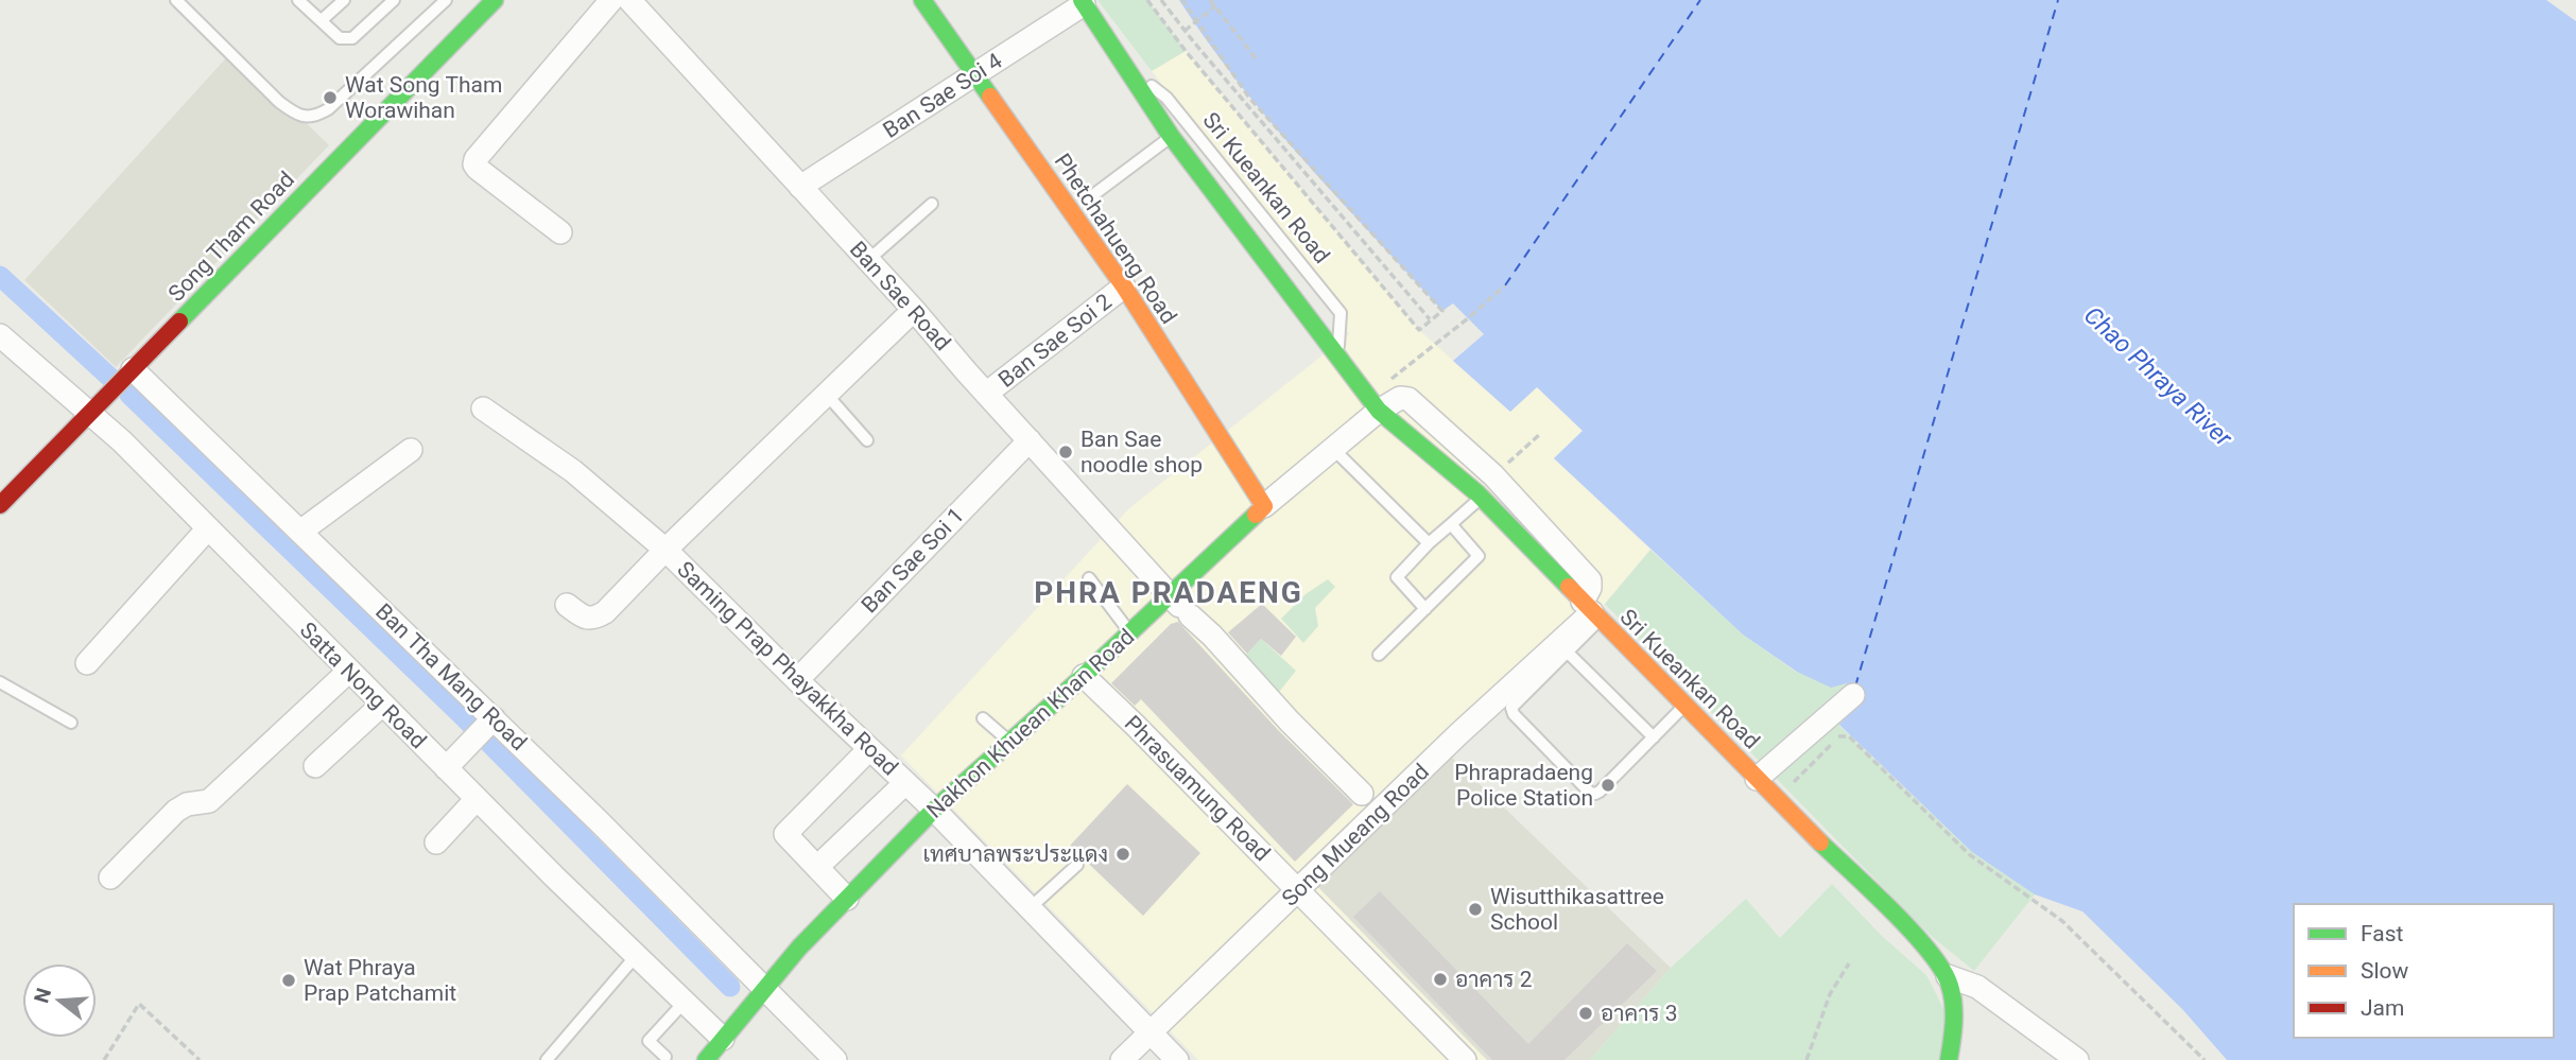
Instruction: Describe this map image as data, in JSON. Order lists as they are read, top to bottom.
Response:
{
  "streets": {
    "street": [
      "Ban Sae Soi 4",
      "Sri Kueankan Road",
      "Song Tham Road",
      "Phetchahueng Road",
      "Ban Sae Road",
      "Ban Sae Soi 2",
      "Ban Sae Soi 1",
      "Saming Prap Phayakkha Road",
      "Ban Tha Mang Road",
      "Satta Nong Road",
      "Nakhon Khuean Khan Road",
      "Phrasuamung Road",
      "Song Mueang Road"
    ]
  },
  "crossings": [
    ["Ban Sae Soi 4", "Sri Kueankan Road"],
    ["Ban Sae Soi 4", "Phetchahueng Road"],
    ["Ban Sae Soi 4", "Ban Sae Road"],
    ["Sri Kueankan Road", "Nakhon Khuean Khan Road"],
    ["Sri Kueankan Road", "Song Mueang Road"],
    ["Song Tham Road", "Ban Tha Mang Road"],
    ["Song Tham Road", "Satta Nong Road"],
    ["Phetchahueng Road", "Ban Sae Soi 2"],
    ["Phetchahueng Road", "Nakhon Khuean Khan Road"],
    ["Ban Sae Road", "Ban Sae Soi 2"],
    ["Ban Sae Road", "Ban Sae Soi 1"],
    ["Ban Sae Road", "Saming Prap Phayakkha Road"],
    ["Ban Sae Road", "Nakhon Khuean Khan Road"],
    ["Ban Sae Soi 1", "Saming Prap Phayakkha Road"],
    ["Saming Prap Phayakkha Road", "Nakhon Khuean Khan Road"],
    ["Saming Prap Phayakkha Road", "Song Mueang Road"],
    ["Ban Tha Mang Road", "Nakhon Khuean Khan Road"],
    ["Satta Nong Road", "Nakhon Khuean Khan Road"],
    ["Nakhon Khuean Khan Road", "Phrasuamung Road"],
    ["Phrasuamung Road", "Song Mueang Road"]
  ],
  "districts": ["PHRA PRADAENG"],
  "water": ["Chao Phraya River"],
  "places": [
    "Wat Song Tham Worawihan",
    "Ban Sae noodle shop",
    "Phrapradaeng Police Station",
    "เทศบาลพระประแดง",
    "Wisutthikasattree School",
    "อาคาร 2",
    "Wat Phraya Prap Patchamit",
    "อาคาร 3"
  ],
  "legend": ["Fast", "Slow", "Jam"],
  "north": "left"
}
